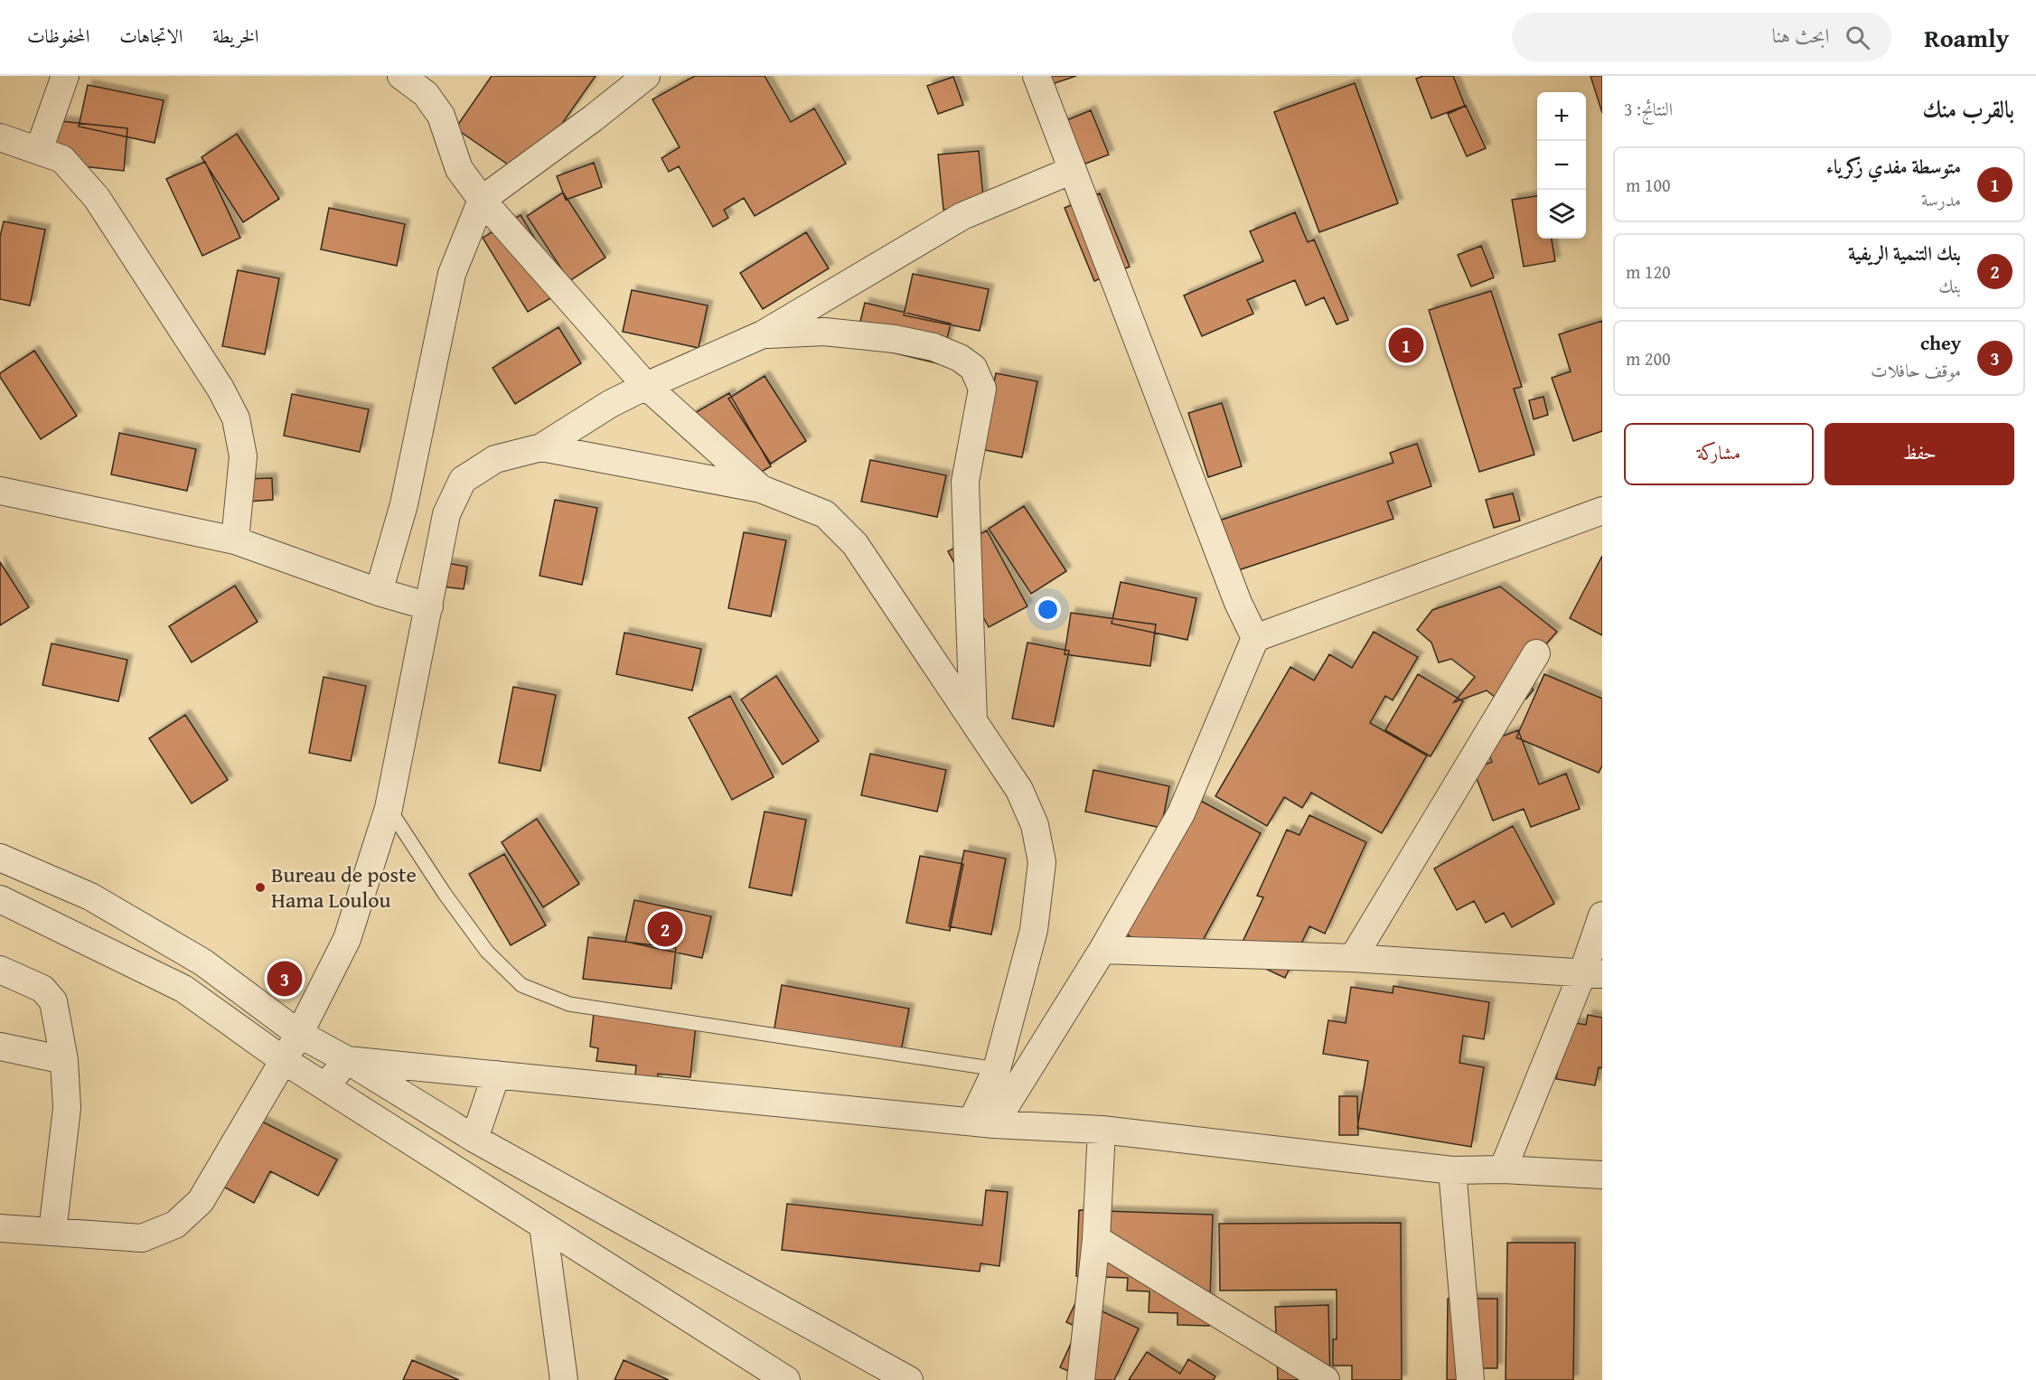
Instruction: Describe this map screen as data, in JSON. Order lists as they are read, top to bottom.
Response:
{
  "places": ["Bureau de poste Hama Loulou"],
  "page": {
    "header": "Roamly",
    "search": "ابحث هنا",
    "nav": ["الخريطة", "الاتجاهات", "المحفوظات"],
    "heading": ["بالقرب منك", "النتائج: 3"],
    "map_buttons": ["+", "−"],
    "list": [
      {
        "mark": "1",
        "name": "متوسطة مفدي زكرياء",
        "note": "مدرسة",
        "value": "100 m"
      },
      {
        "mark": "2",
        "name": "بنك التنمية الريفية",
        "note": "بنك",
        "value": "120 m"
      },
      {
        "mark": "3",
        "name": "chey",
        "note": "موقف حافلات",
        "value": "200 m"
      }
    ],
    "pins": ["1", "2", "3"],
    "buttons": ["حفظ", "مشاركة"]
  }
}
